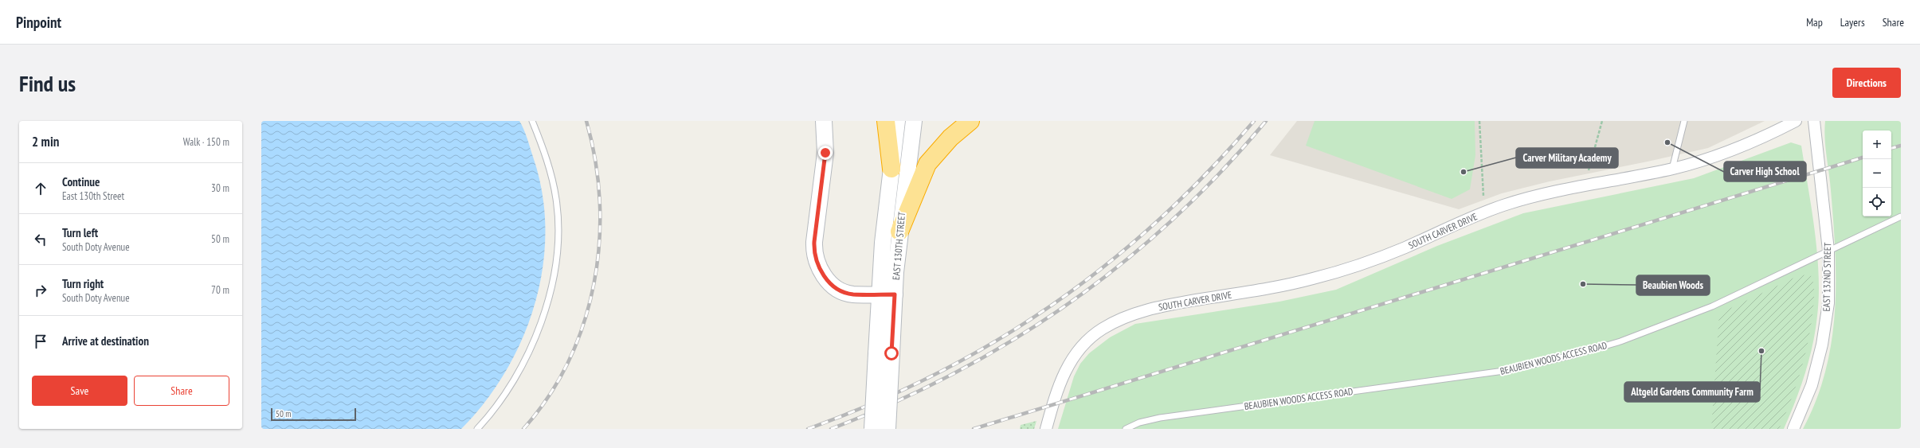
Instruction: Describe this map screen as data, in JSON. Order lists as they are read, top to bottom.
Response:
{
  "streets": {
    "main road": ["EAST 130TH STREET"],
    "street": ["SOUTH CARVER DRIVE", "EAST 132ND STREET"],
    "lane": ["BEAUBIEN WOODS ACCESS ROAD"]
  },
  "crossings": [
    ["EAST 132ND STREET", "BEAUBIEN WOODS ACCESS ROAD"]
  ],
  "places": [
    "Carver High School",
    "Carver Military Academy",
    "Beaubien Woods",
    "Altgeld Gardens Community Farm"
  ],
  "scale_bar": "50 m",
  "page": {
    "header": "Pinpoint",
    "nav": ["Map", "Layers", "Share"],
    "buttons": [
      "Directions",
      ["Save", "Share"]
    ],
    "title": "Find us",
    "heading": ["2 min", "Walk · 150 m"],
    "map_buttons": ["+", "−"],
    "list": [
      ["Continue", "East 130th Street", "30 m"],
      ["Turn left", "South Doty Avenue", "50 m"],
      ["Turn right", "South Doty Avenue", "70 m"],
      "Arrive at destination"
    ],
    "scale": "50 m"
  }
}
